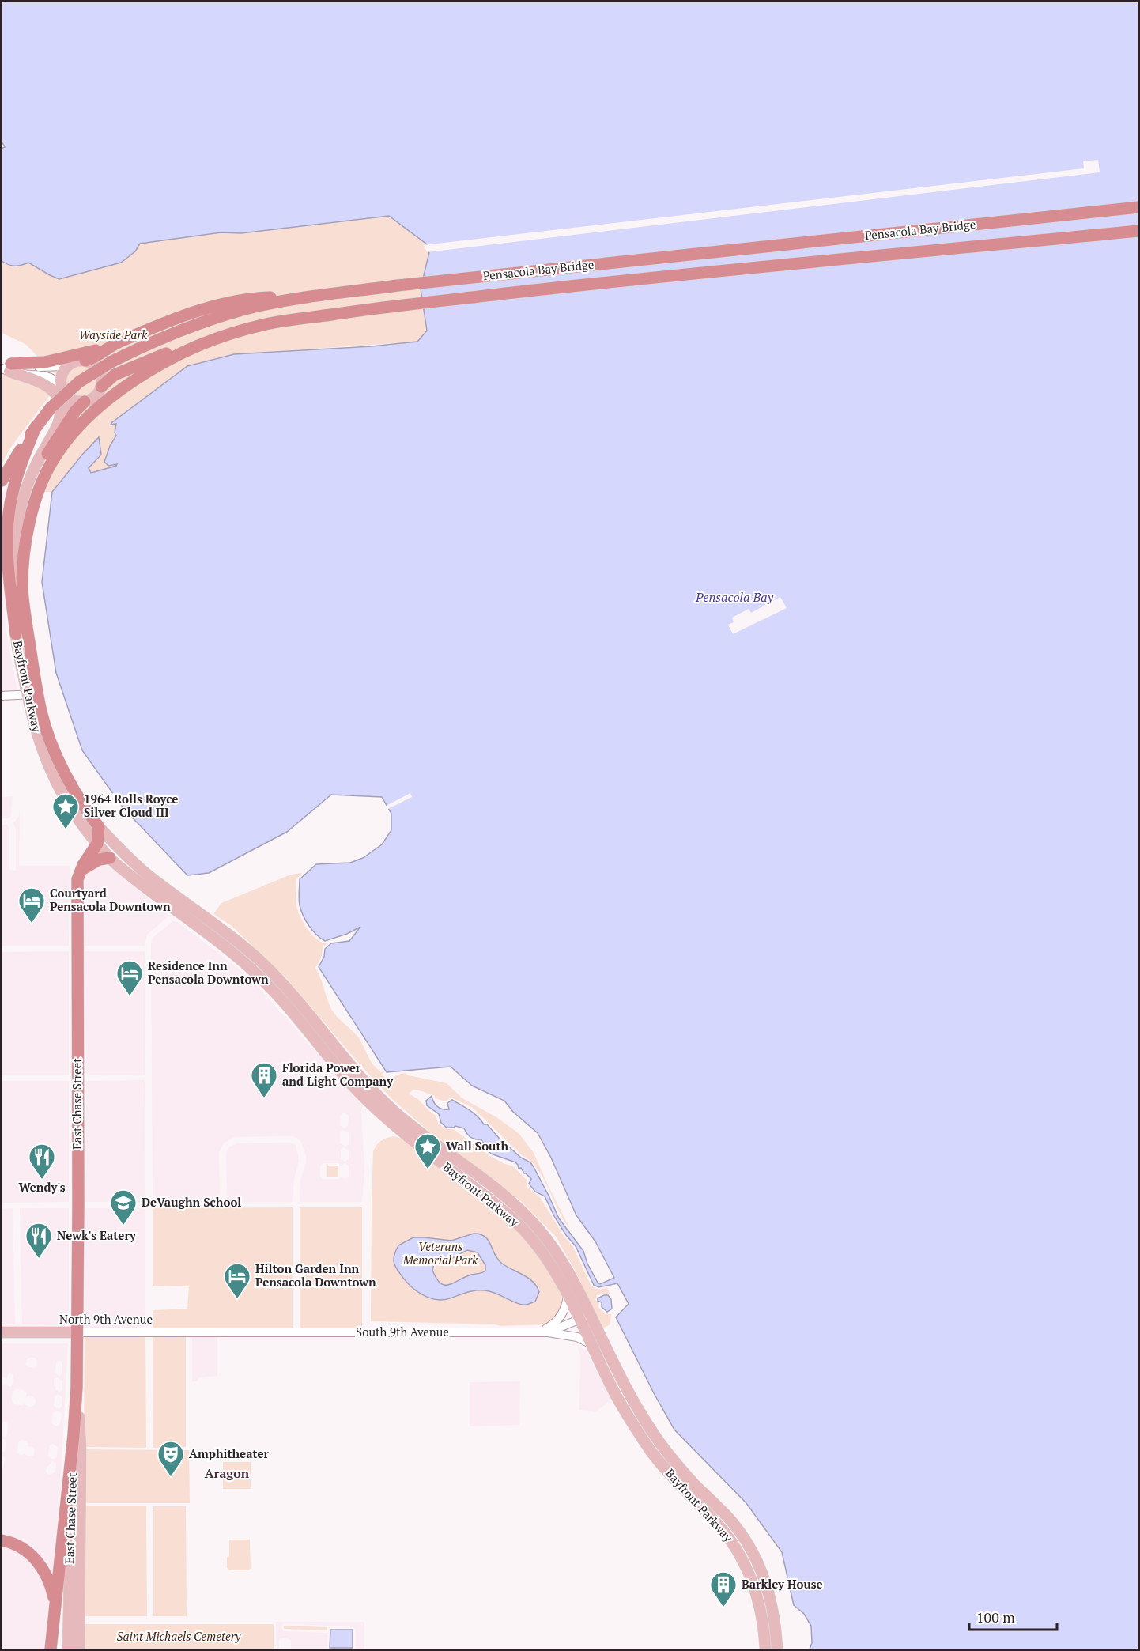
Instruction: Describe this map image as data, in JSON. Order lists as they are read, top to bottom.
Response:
{
  "streets": {
    "highway": ["Pensacola Bay Bridge", "Bayfront Parkway", "East Chase Street"],
    "main road": ["North 9th Avenue"],
    "street": ["South 9th Avenue"]
  },
  "crossings": [
    ["Bayfront Parkway", "East Chase Street"],
    ["Bayfront Parkway", "South 9th Avenue"],
    ["East Chase Street", "North 9th Avenue"],
    ["North 9th Avenue", "South 9th Avenue"]
  ],
  "districts": ["Aragon"],
  "water": ["Pensacola Bay"],
  "parks": ["Wayside Park", "Veterans Memorial Park", "Saint Michaels Cemetery"],
  "places": {
    "place": ["1964 Rolls Royce Silver Cloud III", "Wall South"],
    "hotel": ["Courtyard Pensacola Downtown", "Residence Inn Pensacola Downtown", "Hilton Garden Inn Pensacola Downtown"],
    "building": ["Florida Power and Light Company", "Barkley House"],
    "restaurant": ["Wendy's", "Newk's Eatery"],
    "school or university": ["DeVaughn School"],
    "theatre": ["Amphitheater"]
  },
  "scale_bar": "100 m"
}
